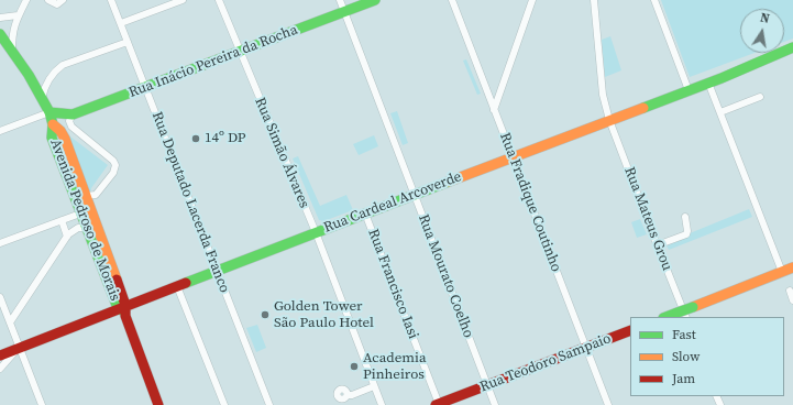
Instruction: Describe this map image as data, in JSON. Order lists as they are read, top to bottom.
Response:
{
  "streets": {
    "main road": [
      "Rua Inácio Pereira da Rocha",
      "Rua Cardeal Arcoverde",
      "Avenida Pedroso de Morais",
      "Rua Teodoro Sampaio"
    ],
    "street": [
      "Rua Simão Álvares",
      "Rua Deputado Lacerda Franco",
      "Rua Fradique Coutinho",
      "Rua Mateus Grou",
      "Rua Mourato Coelho",
      "Rua Francisco Iasi"
    ]
  },
  "crossings": [
    ["Rua Inácio Pereira da Rocha", "Rua Simão Álvares"],
    ["Rua Inácio Pereira da Rocha", "Rua Deputado Lacerda Franco"],
    ["Rua Inácio Pereira da Rocha", "Avenida Pedroso de Morais"],
    ["Rua Inácio Pereira da Rocha", "Rua Mourato Coelho"],
    ["Rua Simão Álvares", "Rua Cardeal Arcoverde"],
    ["Rua Deputado Lacerda Franco", "Rua Cardeal Arcoverde"],
    ["Rua Cardeal Arcoverde", "Rua Fradique Coutinho"],
    ["Rua Cardeal Arcoverde", "Rua Mateus Grou"],
    ["Rua Cardeal Arcoverde", "Avenida Pedroso de Morais"],
    ["Rua Cardeal Arcoverde", "Rua Mourato Coelho"],
    ["Rua Cardeal Arcoverde", "Rua Francisco Iasi"],
    ["Rua Fradique Coutinho", "Rua Teodoro Sampaio"],
    ["Rua Mourato Coelho", "Rua Teodoro Sampaio"],
    ["Rua Francisco Iasi", "Rua Teodoro Sampaio"]
  ],
  "places": ["14º DP", "Golden Tower São Paulo Hotel", "Academia Pinheiros"],
  "legend": ["Fast", "Slow", "Jam"],
  "north": "top"
}
